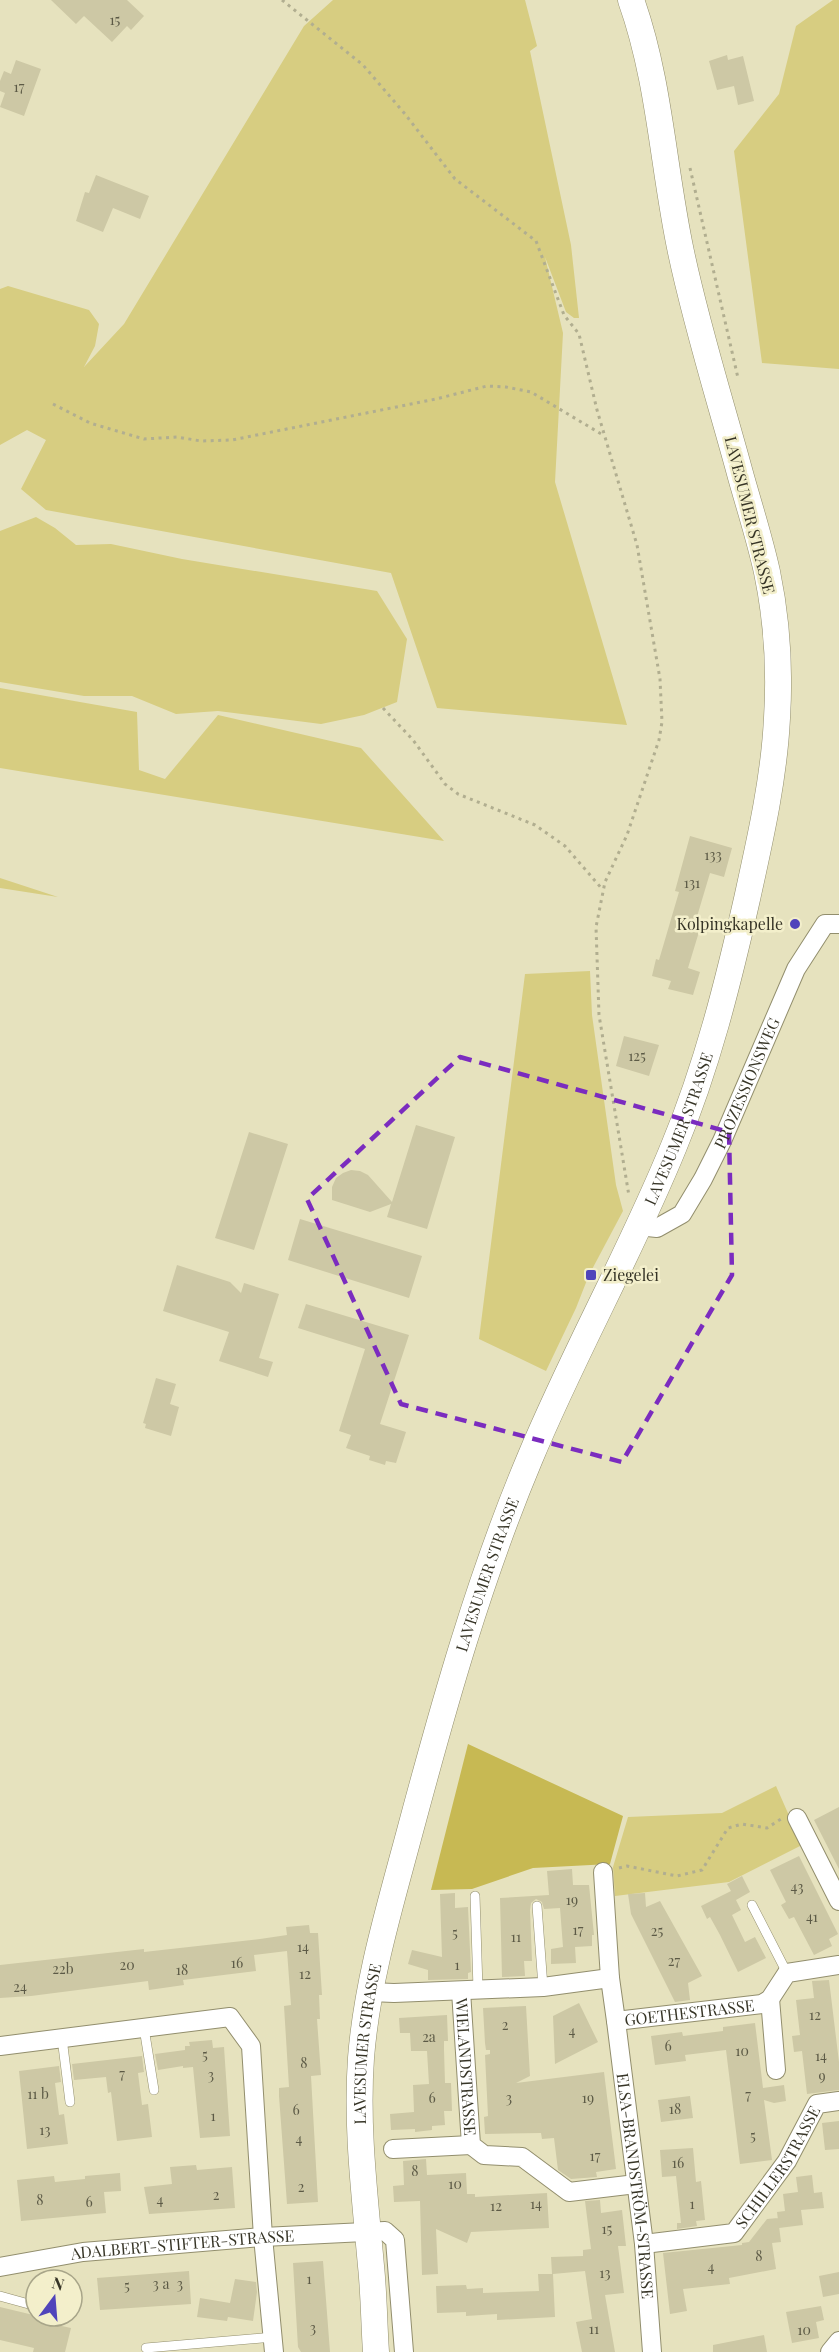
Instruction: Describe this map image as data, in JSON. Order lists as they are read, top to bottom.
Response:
{
  "streets": {
    "street": [
      "LAVESUMER STRASSE",
      "PROZESSIONSWEG",
      "GOETHESTRASSE",
      "WIELANDSTRASSE",
      "SCHILLERSTRASSE",
      "ELSA-BRANDSTRÖM-STRASSE",
      "ADALBERT-STIFTER-STRASSE"
    ]
  },
  "crossings": [
    ["LAVESUMER STRASSE", "PROZESSIONSWEG"],
    ["LAVESUMER STRASSE", "ADALBERT-STIFTER-STRASSE"],
    ["GOETHESTRASSE", "ELSA-BRANDSTRÖM-STRASSE"],
    ["WIELANDSTRASSE", "ELSA-BRANDSTRÖM-STRASSE"],
    ["SCHILLERSTRASSE", "ELSA-BRANDSTRÖM-STRASSE"]
  ],
  "places": {
    "other": ["Kolpingkapelle"],
    "transit": ["Ziegelei"]
  },
  "house_numbers": [
    "15",
    "17",
    "133",
    "131",
    "125",
    "43",
    "19",
    "41",
    "17",
    "25",
    "5",
    "11",
    "14",
    "27",
    "16",
    "20",
    "1",
    "22b",
    "18",
    "12",
    "24",
    "12",
    "2",
    "4",
    "2a",
    "6",
    "10",
    "5",
    "14",
    "8",
    "7",
    "3",
    "9",
    "11 b",
    "7",
    "6",
    "3",
    "19",
    "18",
    "6",
    "1",
    "13",
    "5",
    "4",
    "17",
    "16",
    "8",
    "10",
    "2",
    "2",
    "8",
    "4",
    "6",
    "14",
    "1",
    "12",
    "15",
    "8",
    "4",
    "13",
    "1",
    "3 a",
    "3",
    "5",
    "3",
    "11",
    "10"
  ],
  "north": "top"
}
